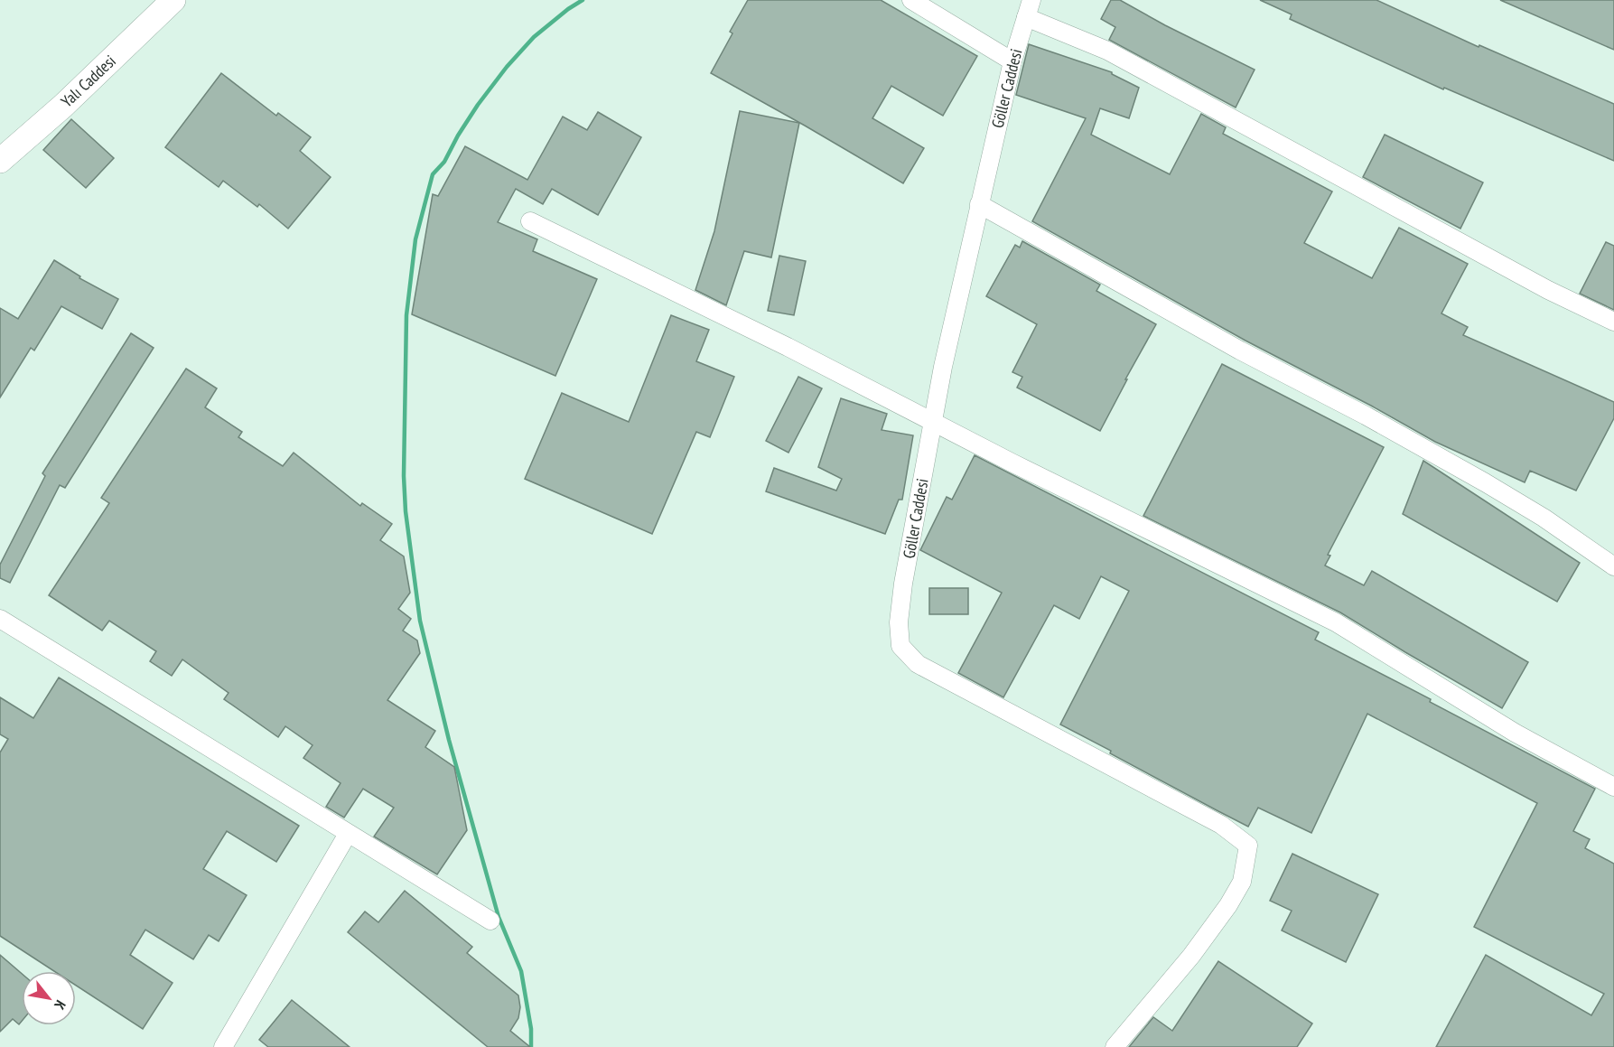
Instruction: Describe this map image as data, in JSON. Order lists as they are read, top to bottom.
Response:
{
  "streets": {
    "street": ["Yalı Caddesi", "Göller Caddesi"]
  },
  "north": "bottom right"
}
